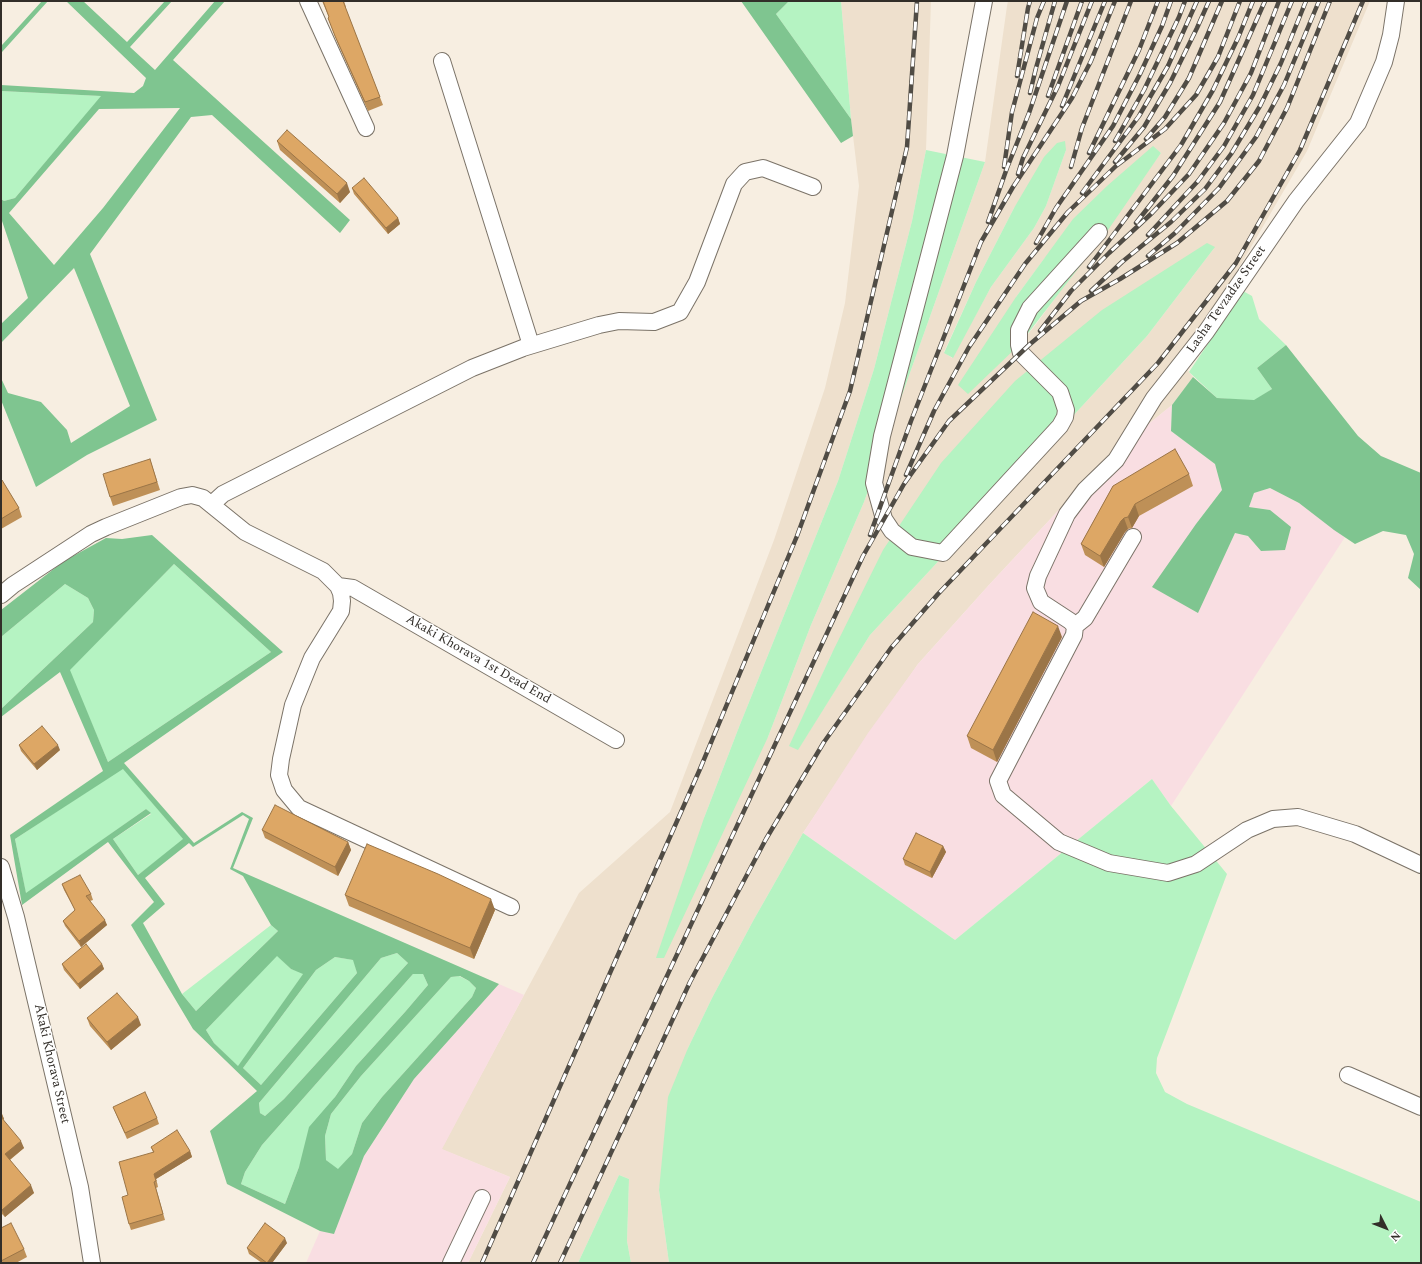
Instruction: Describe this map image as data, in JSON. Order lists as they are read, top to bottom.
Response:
{
  "streets": {
    "street": ["Lasha Tevzadze Street", "Akaki Khorava 1st Dead End", "Akaki Khorava Street"]
  },
  "north": "bottom right"
}
